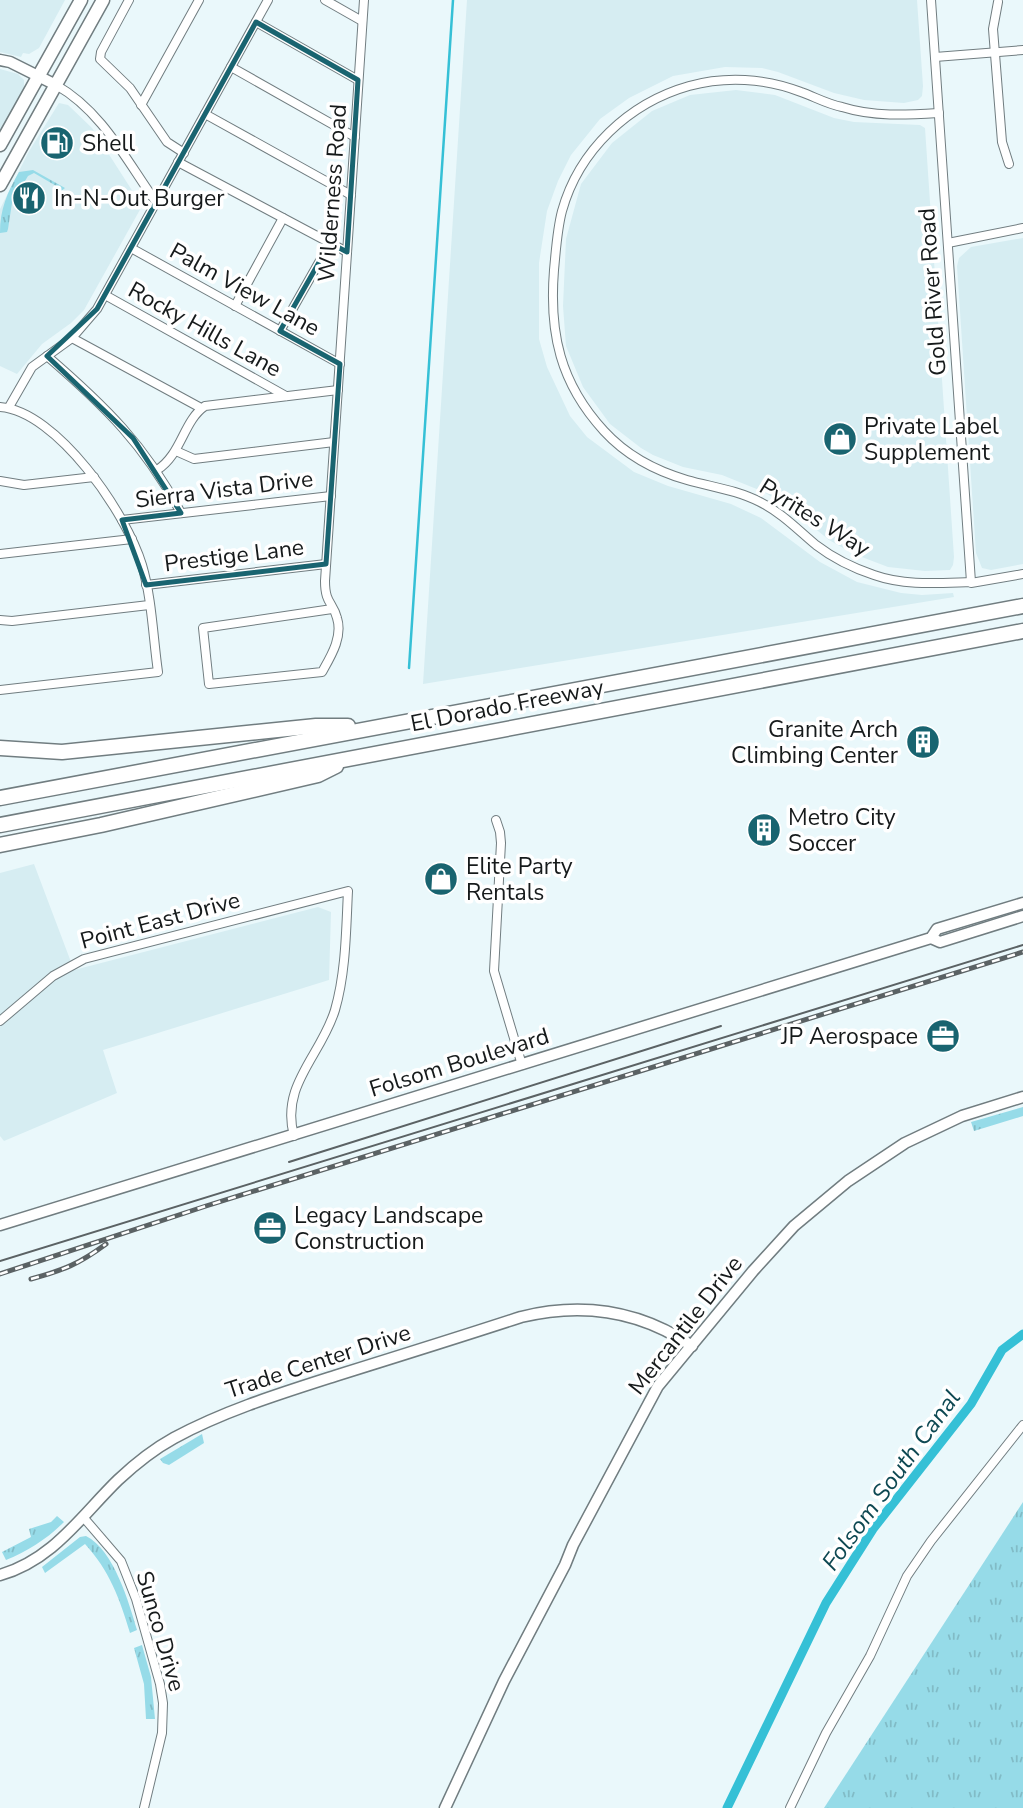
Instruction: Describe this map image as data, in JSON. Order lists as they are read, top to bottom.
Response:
{
  "streets": {
    "highway": ["El Dorado Freeway"],
    "street": [
      "Wilderness Road",
      "Palm View Lane",
      "Gold River Road",
      "Rocky Hills Lane",
      "Sierra Vista Drive",
      "Pyrites Way",
      "Prestige Lane",
      "Point East Drive",
      "Folsom Boulevard",
      "Mercantile Drive",
      "Trade Center Drive",
      "Sunco Drive"
    ]
  },
  "crossings": [
    ["Wilderness Road", "Palm View Lane"],
    ["Wilderness Road", "Sierra Vista Drive"],
    ["Wilderness Road", "Prestige Lane"],
    ["Gold River Road", "Pyrites Way"],
    ["Point East Drive", "Folsom Boulevard"],
    ["Mercantile Drive", "Trade Center Drive"],
    ["Trade Center Drive", "Sunco Drive"]
  ],
  "water": ["Folsom South Canal"],
  "places": {
    "fuel station": ["Shell"],
    "restaurant": ["In-N-Out Burger"],
    "shop": ["Private Label Supplement", "Elite Party Rentals"],
    "building": ["Granite Arch Climbing Center", "Metro City Soccer"],
    "office": ["JP Aerospace", "Legacy Landscape Construction"]
  }
}
